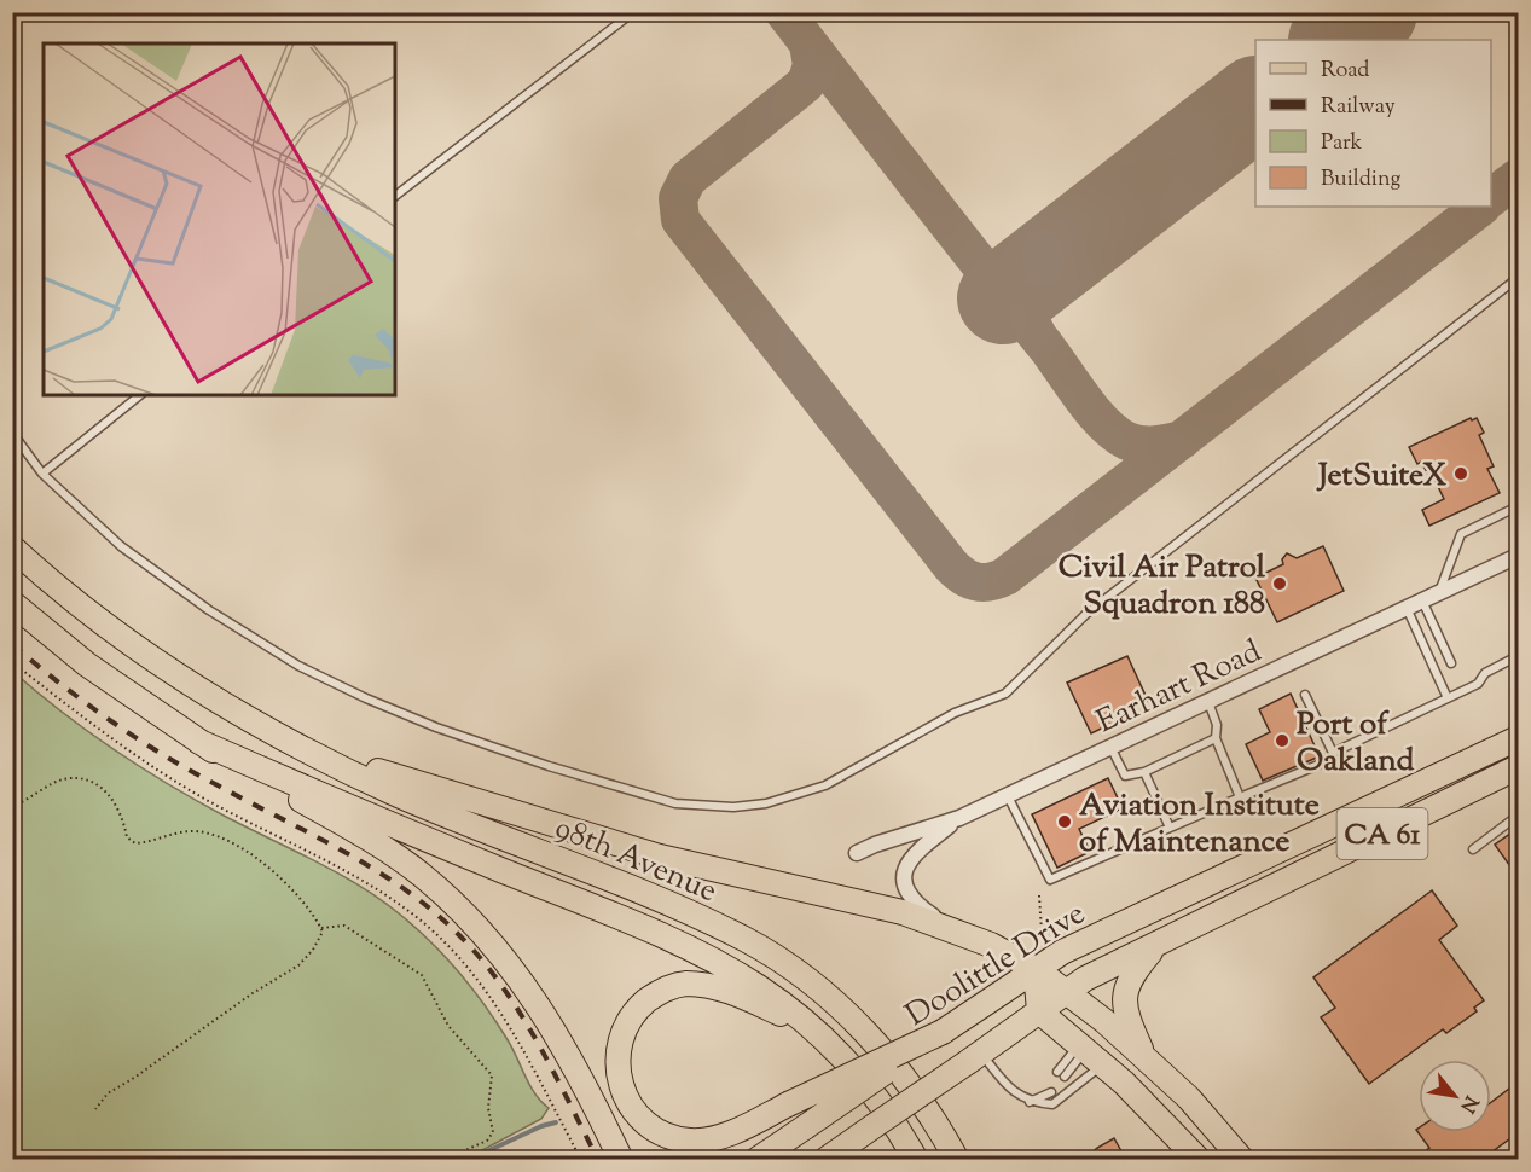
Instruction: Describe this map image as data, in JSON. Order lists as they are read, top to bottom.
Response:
{
  "streets": {
    "main road": ["CA 61", "98th Avenue", "Doolittle Drive"],
    "street": ["Earhart Road"]
  },
  "places": [
    "JetSuiteX",
    "Civil Air Patrol Squadron 188",
    "Port of Oakland",
    "Aviation Institute of Maintenance"
  ],
  "legend": [
    "Road",
    "Railway",
    "Park",
    "Building"
  ],
  "north": "bottom right"
}
